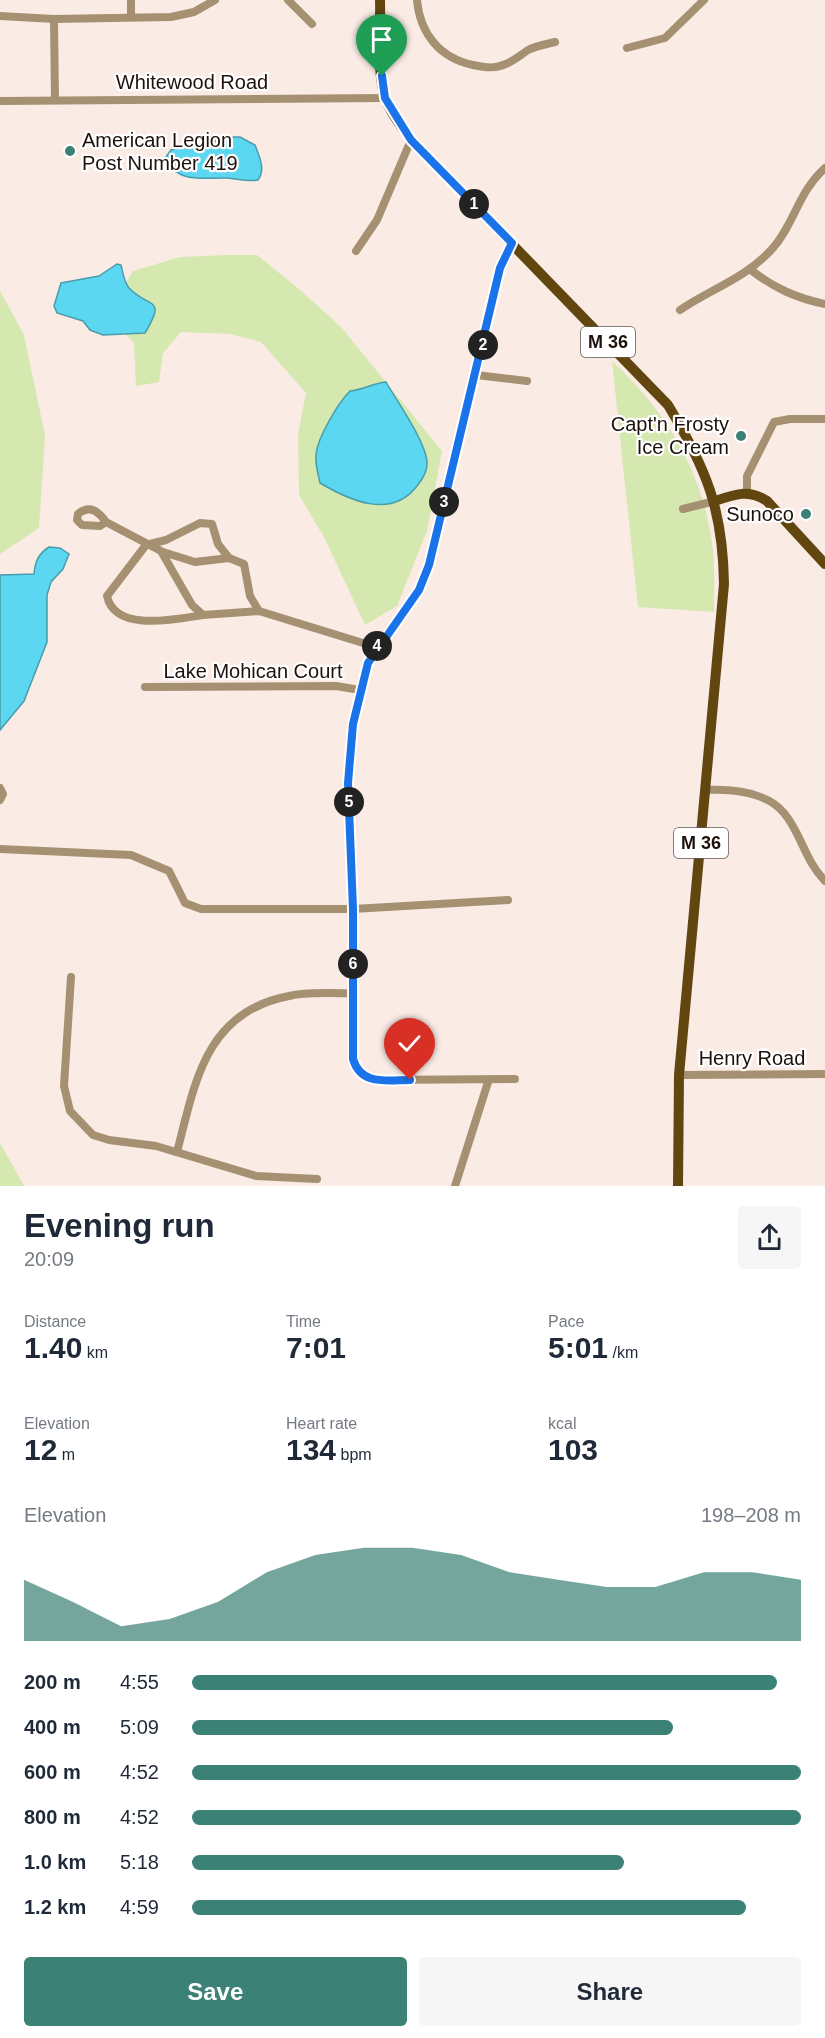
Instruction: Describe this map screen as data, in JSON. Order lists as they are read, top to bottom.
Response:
{
  "streets": {
    "main road": ["M 36"],
    "street": ["Whitewood Road", "Lake Mohican Court", "Henry Road"]
  },
  "crossings": [
    ["Whitewood Road", "M 36"],
    ["M 36", "Henry Road"]
  ],
  "places": ["American Legion Post Number 419", "Capt'n Frosty Ice Cream", "Sunoco"],
  "page": {
    "pins": [
      "1",
      "2",
      "3",
      "4",
      "5",
      "6"
    ],
    "heading": ["Evening run", "20:09"],
    "stats": [
      ["Distance", "1.40 km"],
      ["Time", "7:01"],
      ["Pace", "5:01 /km"],
      ["Elevation", "12 m"],
      ["Heart rate", "134 bpm"],
      ["kcal", "103"]
    ],
    "chart": ["Elevation", "198–208 m"],
    "list": [
      {
        "name": "200 m",
        "note": "4:55"
      },
      {
        "name": "400 m",
        "note": "5:09"
      },
      {
        "name": "600 m",
        "note": "4:52"
      },
      {
        "name": "800 m",
        "note": "4:52"
      },
      {
        "name": "1.0 km",
        "note": "5:18"
      },
      {
        "name": "1.2 km",
        "note": "4:59"
      }
    ],
    "buttons": ["Save", "Share"]
  }
}
